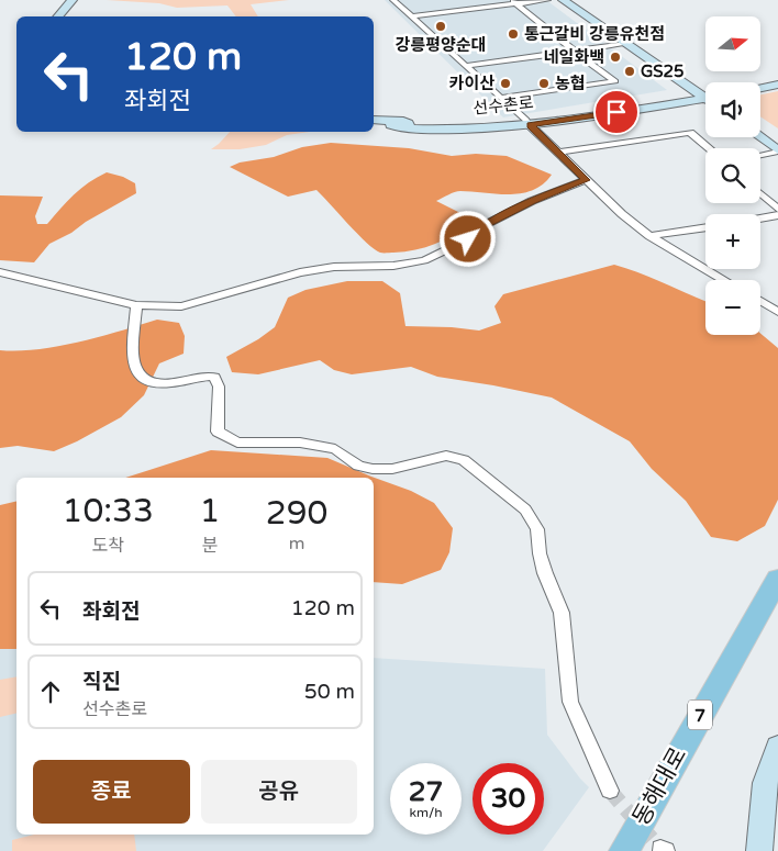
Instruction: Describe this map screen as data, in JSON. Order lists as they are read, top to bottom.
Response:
{
  "streets": {
    "main road": ["7", "동해대로"],
    "street": ["선수촌로"]
  },
  "places": [
    "강릉평양순대",
    "통근갈비 강릉유천점",
    "네일화백",
    "GS25",
    "카이산",
    "농협"
  ],
  "north": "right",
  "page": {
    "map_buttons": ["+", "−"],
    "turn": ["120 m", "좌회전"],
    "eta": [
      "10:33",
      "도착",
      "1",
      "분",
      "290",
      "m"
    ],
    "list": [
      {
        "name": "좌회전",
        "value": "120 m"
      },
      {
        "name": "직진",
        "note": "선수촌로",
        "value": "50 m"
      }
    ],
    "buttons": ["종료", "공유"],
    "speed": "27 km/h",
    "limit": "30"
  }
}
